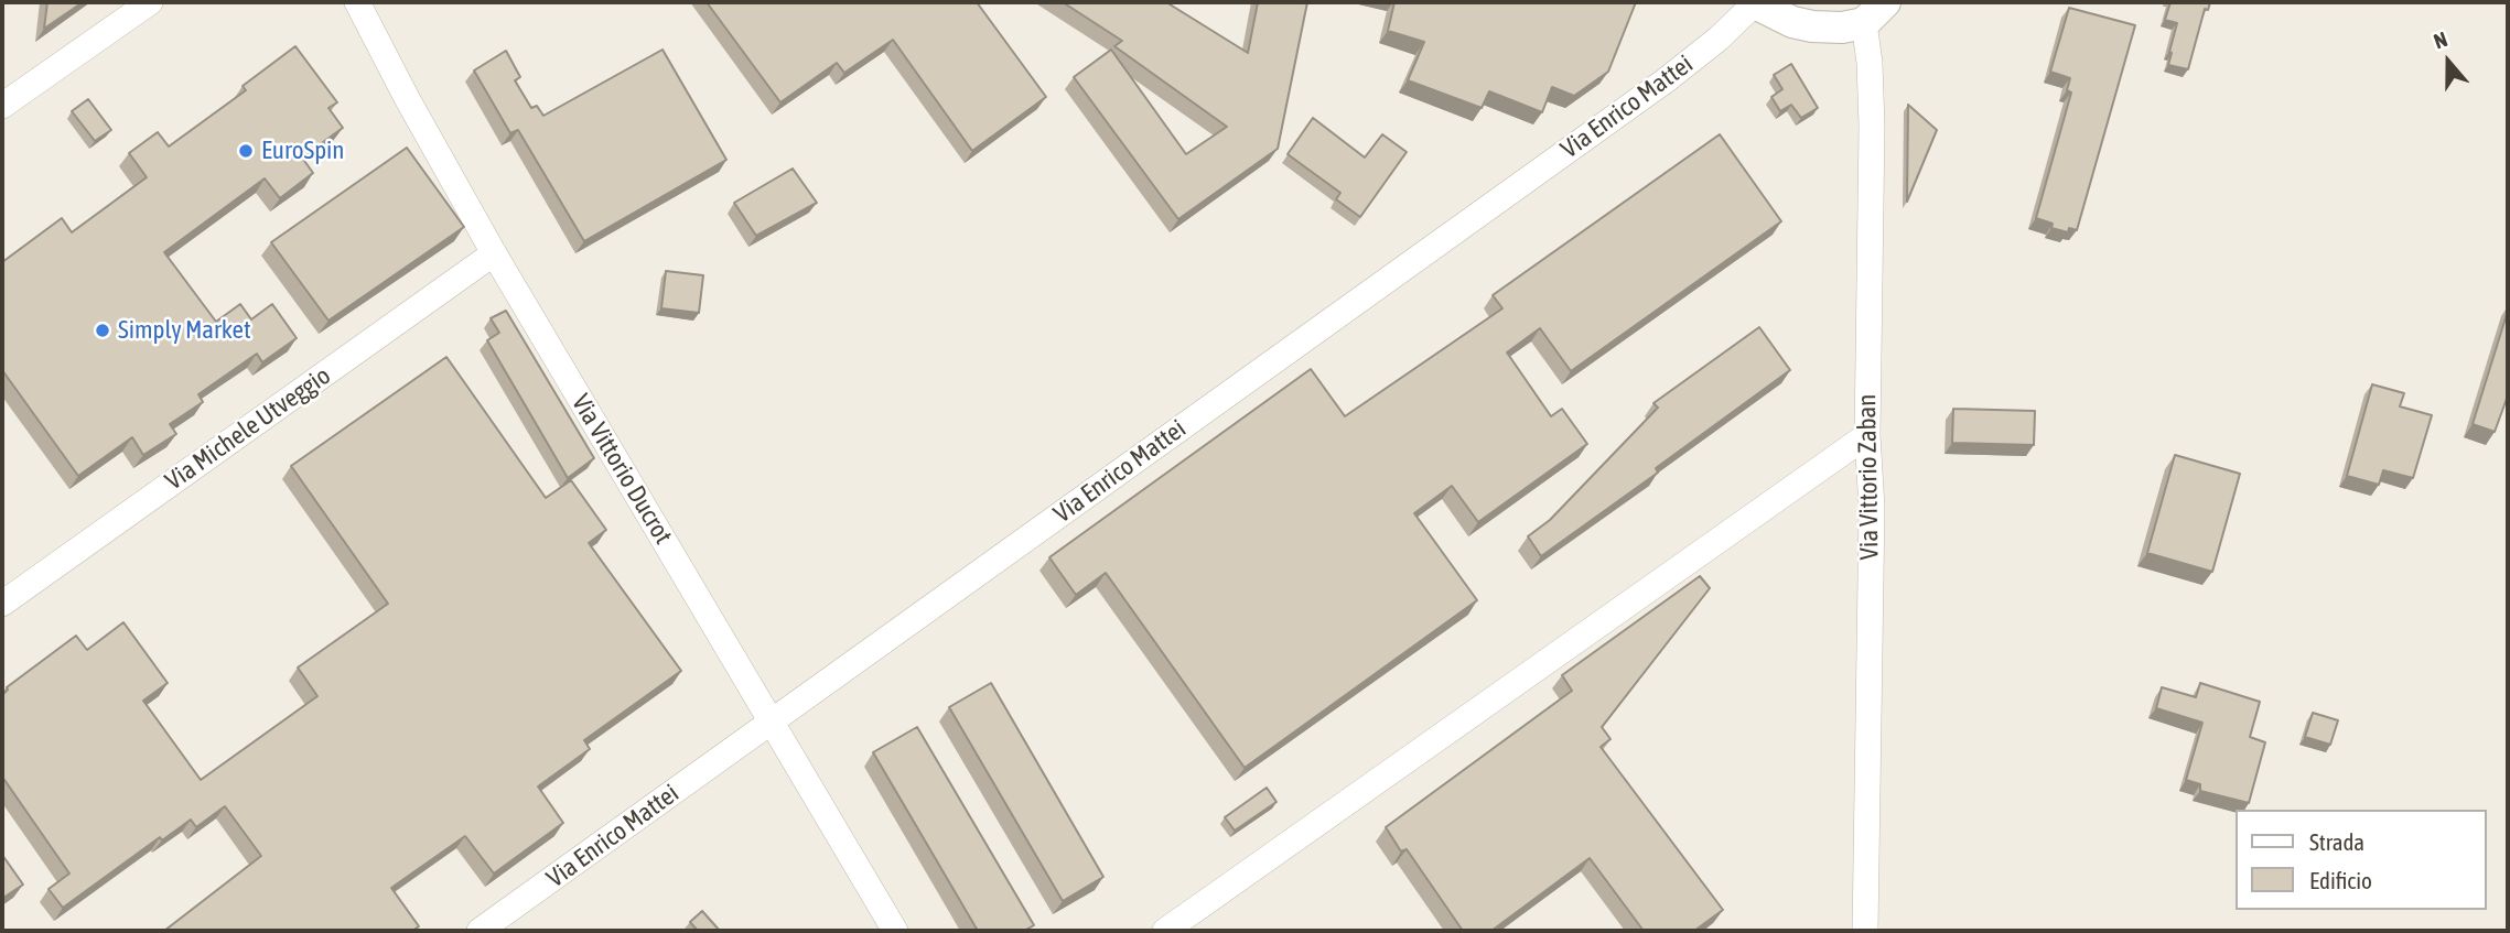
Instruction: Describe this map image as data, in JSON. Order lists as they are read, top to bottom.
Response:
{
  "streets": {
    "street": [
      "Via Enrico Mattei",
      "Via Michele Utveggio",
      "Via Vittorio Ducrot",
      "Via Vittorio Zaban"
    ]
  },
  "crossings": [
    ["Via Enrico Mattei", "Via Vittorio Ducrot"],
    ["Via Michele Utveggio", "Via Vittorio Ducrot"]
  ],
  "places": ["EuroSpin", "Simply Market"],
  "legend": ["Strada", "Edificio"],
  "north": "top"
}
